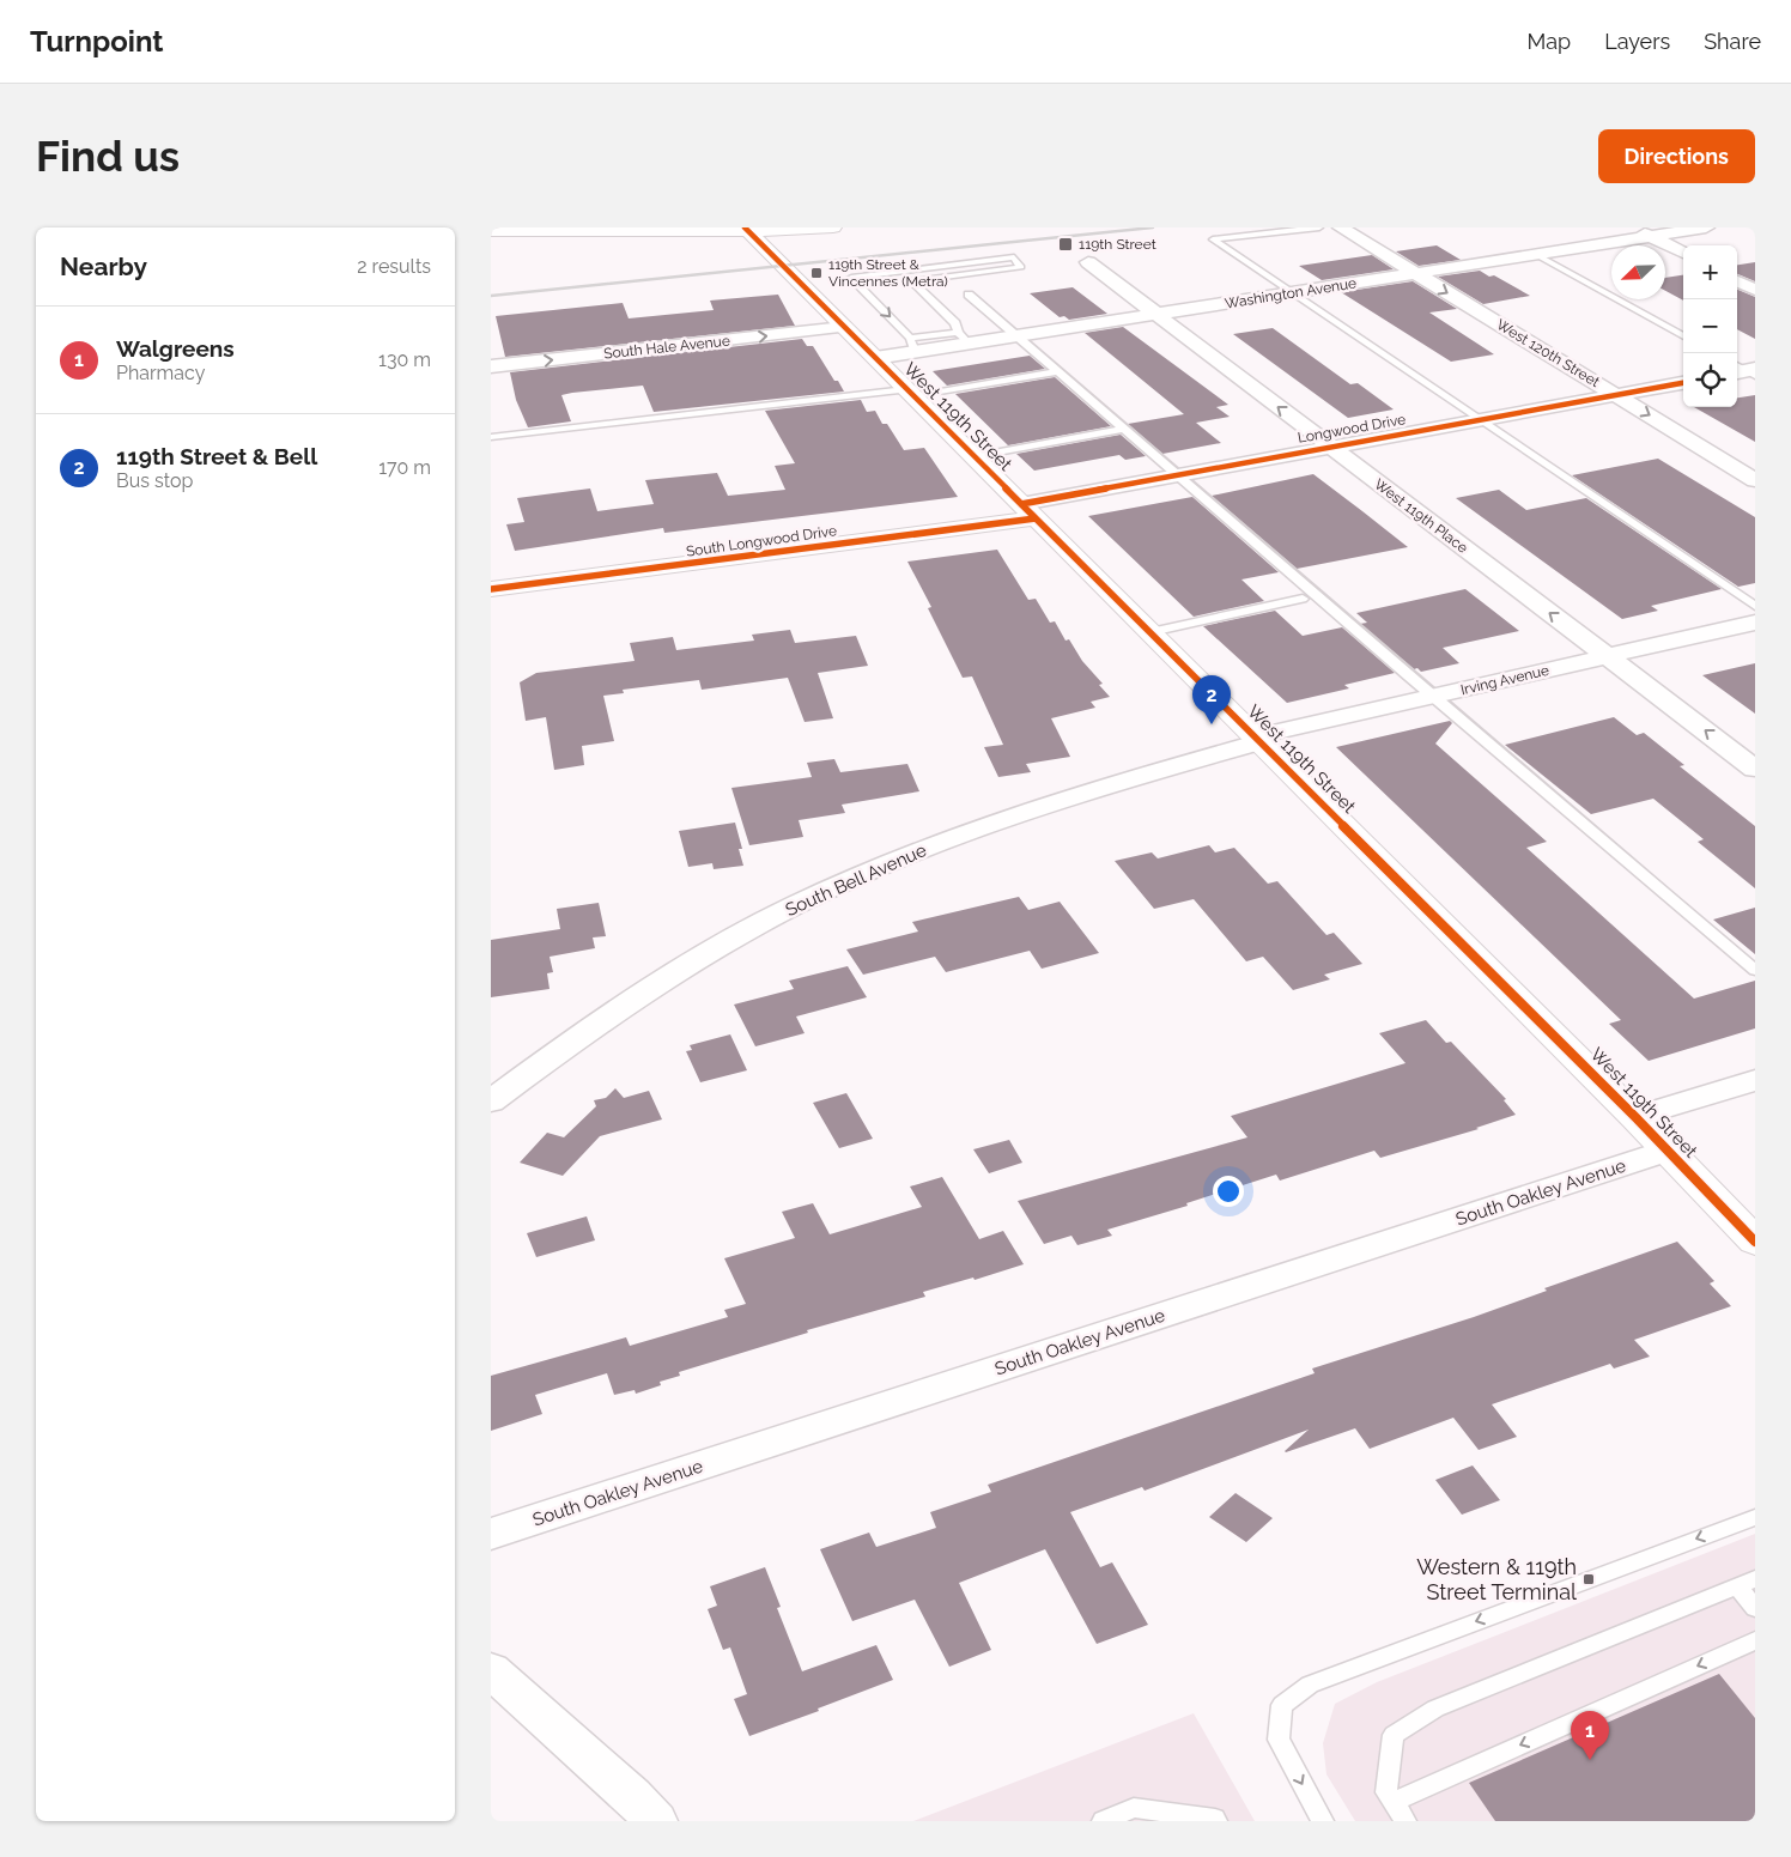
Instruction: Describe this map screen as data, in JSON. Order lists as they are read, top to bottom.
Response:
{
  "streets": {
    "street": [
      "Washington Avenue",
      "South Hale Avenue",
      "West 120th Street",
      "West 119th Street",
      "Longwood Drive",
      "West 119th Place",
      "South Longwood Drive",
      "Irving Avenue",
      "South Bell Avenue",
      "South Oakley Avenue"
    ]
  },
  "crossings": [
    ["Washington Avenue", "West 120th Street"],
    ["Washington Avenue", "West 119th Street"],
    ["Washington Avenue", "West 119th Place"],
    ["South Hale Avenue", "West 119th Street"],
    ["West 120th Street", "Longwood Drive"],
    ["West 119th Street", "Longwood Drive"],
    ["West 119th Street", "South Longwood Drive"],
    ["West 119th Street", "Irving Avenue"],
    ["West 119th Street", "South Bell Avenue"],
    ["West 119th Street", "South Oakley Avenue"],
    ["Longwood Drive", "West 119th Place"],
    ["Longwood Drive", "South Longwood Drive"],
    ["West 119th Place", "Irving Avenue"],
    ["Irving Avenue", "South Bell Avenue"]
  ],
  "one_way": ["West 120th Street", "West 119th Place"],
  "places": {
    "transit": ["119th Street", "119th Street & Vincennes (Metra)", "Western & 119th Street Terminal"]
  },
  "north": "bottom left",
  "page": {
    "header": "Turnpoint",
    "nav": ["Map", "Layers", "Share"],
    "buttons": "Directions",
    "title": "Find us",
    "heading": ["Nearby", "2 results"],
    "map_buttons": ["+", "−"],
    "list": [
      {
        "mark": "1",
        "name": "Walgreens",
        "note": "Pharmacy",
        "value": "130 m"
      },
      {
        "mark": "2",
        "name": "119th Street & Bell",
        "note": "Bus stop",
        "value": "170 m"
      }
    ],
    "pins": ["2", "1"]
  }
}
